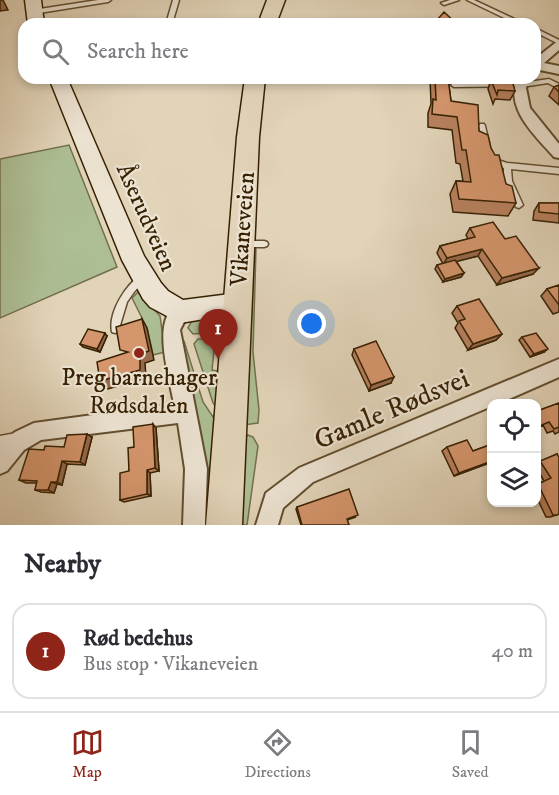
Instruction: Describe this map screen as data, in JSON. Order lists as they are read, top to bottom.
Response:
{
  "streets": {
    "main road": ["Vikaneveien"],
    "street": ["Åserudveien", "Gamle Rødsvei"]
  },
  "places": ["Preg barnehager Rødsdalen"],
  "page": {
    "search": "Search here",
    "pins": "1",
    "heading": "Nearby",
    "list": [
      {
        "mark": "1",
        "name": "Rød bedehus",
        "note": "Bus stop · Vikaneveien",
        "value": "40 m"
      }
    ],
    "nav": ["Map", "Directions", "Saved"]
  }
}
